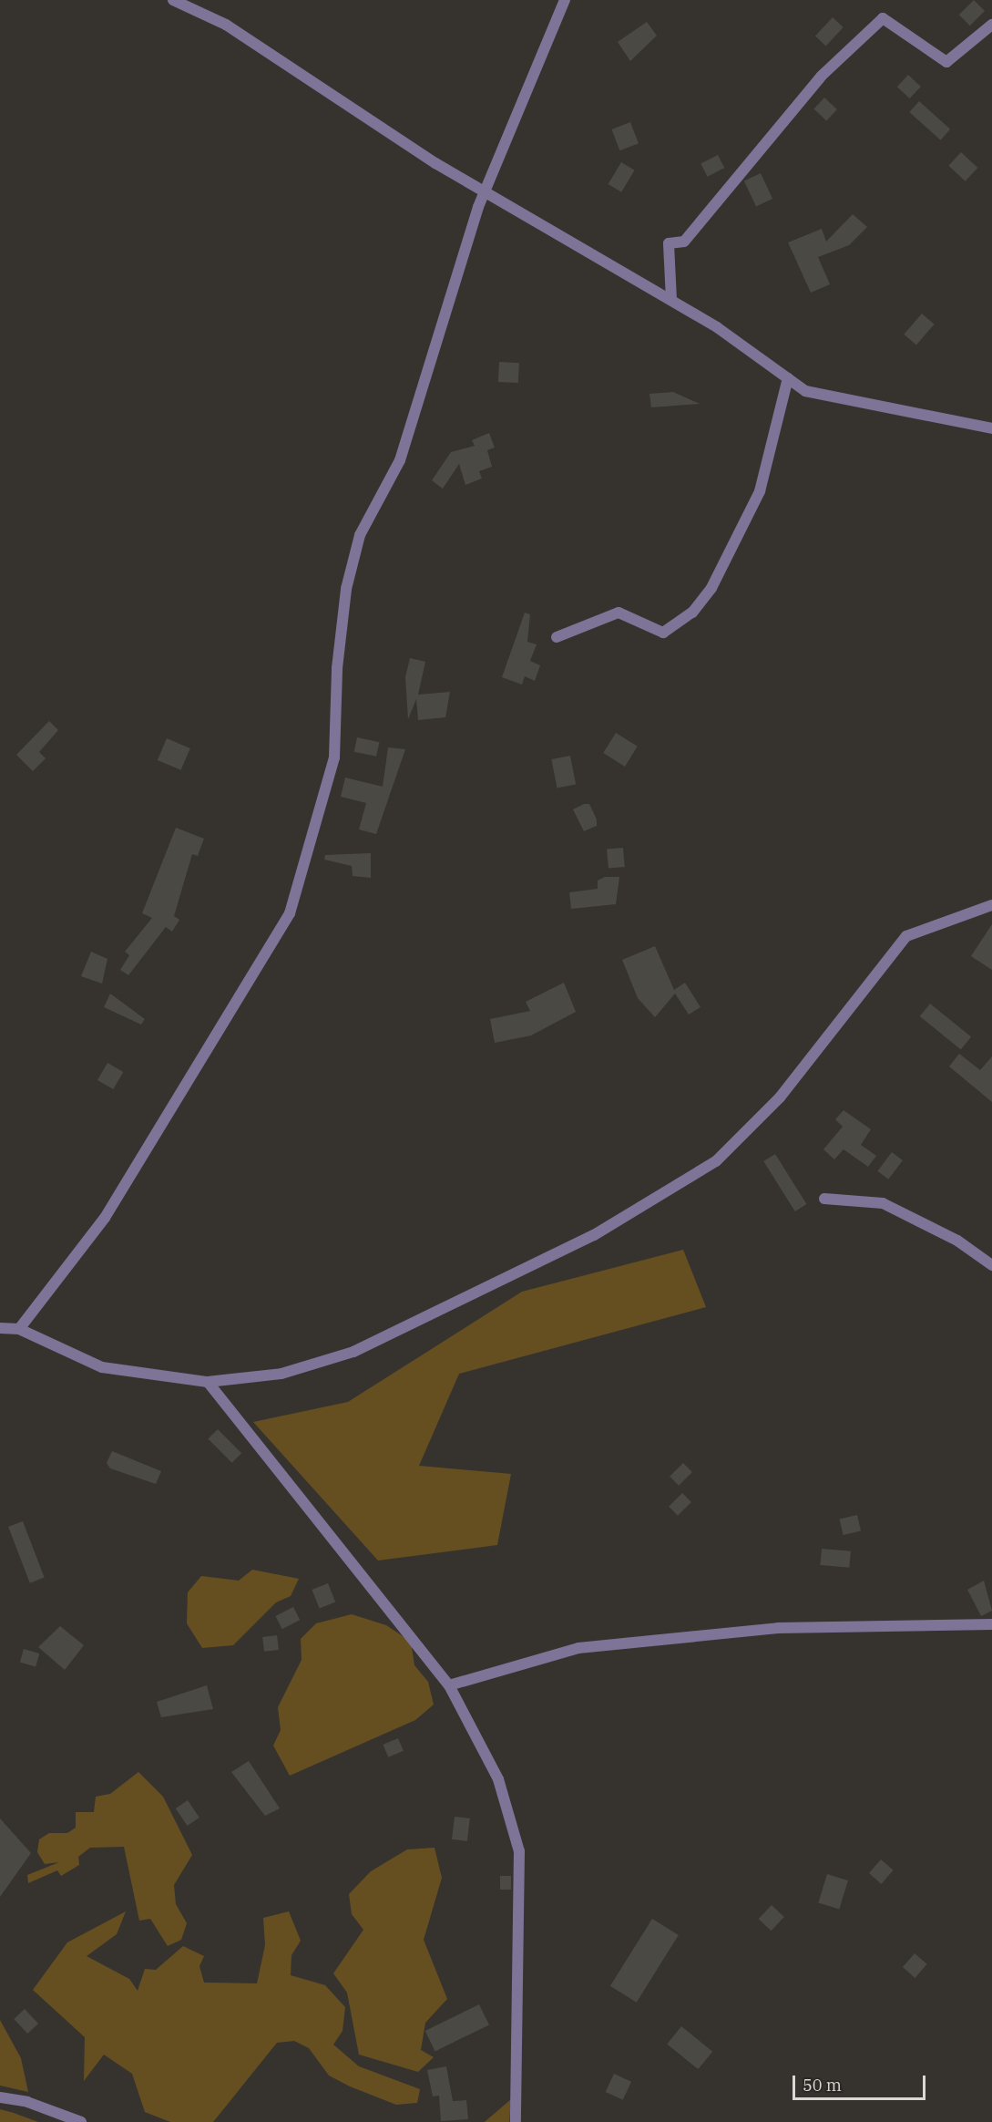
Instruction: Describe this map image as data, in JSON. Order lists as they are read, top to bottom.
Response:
{
  "scale_bar": "50 m"
}
